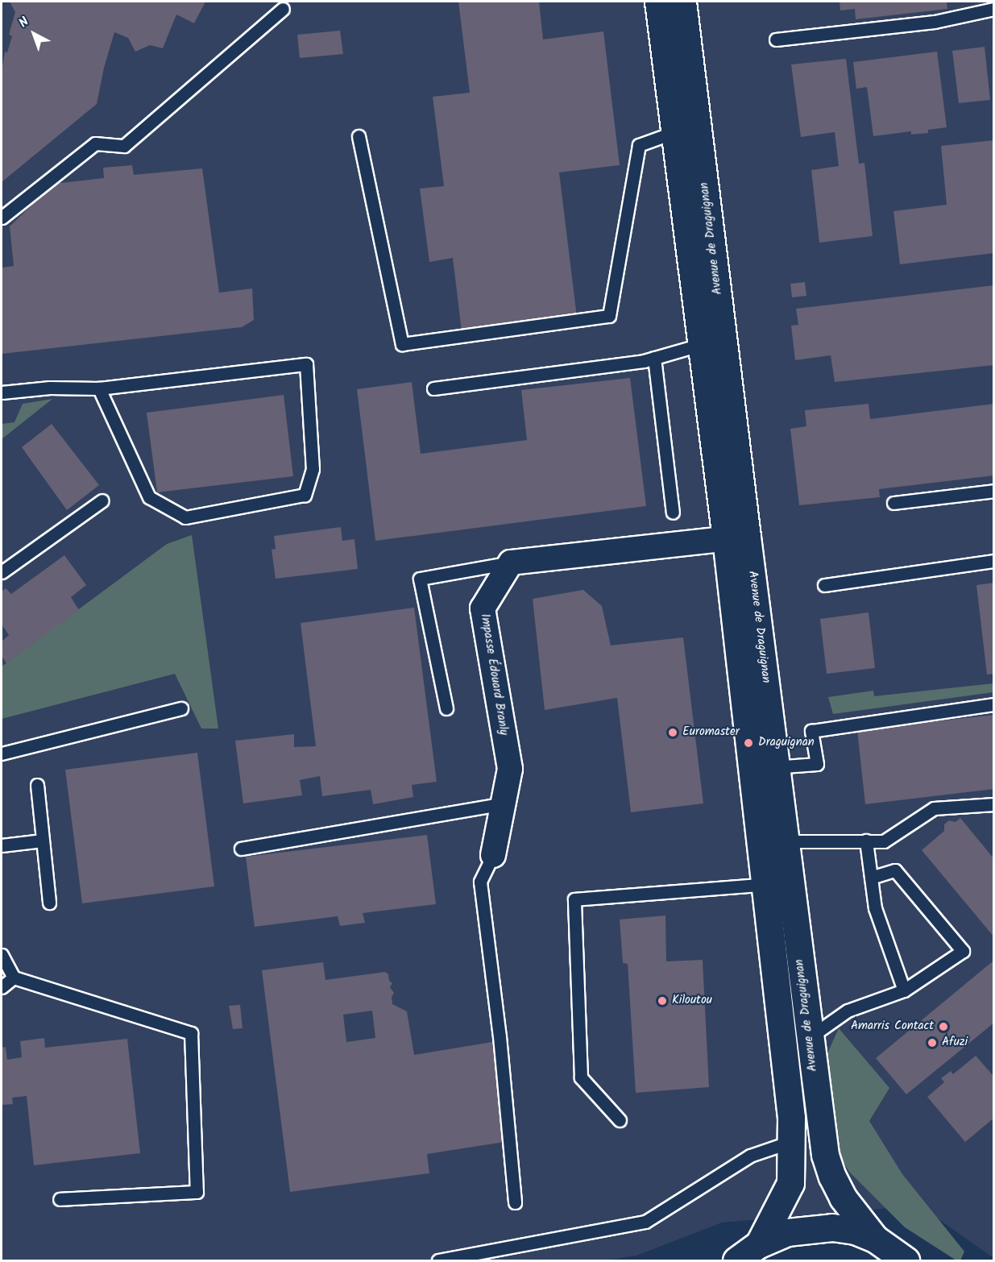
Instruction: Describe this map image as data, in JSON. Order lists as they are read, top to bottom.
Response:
{
  "streets": {
    "main road": ["Avenue de Draguignan"],
    "street": ["Impasse Édouard Branly"]
  },
  "places": [
    "Euromaster",
    "Draguignan",
    "Kiloutou",
    "Amarris Contact",
    "Afuzi"
  ],
  "north": "top left"
}
